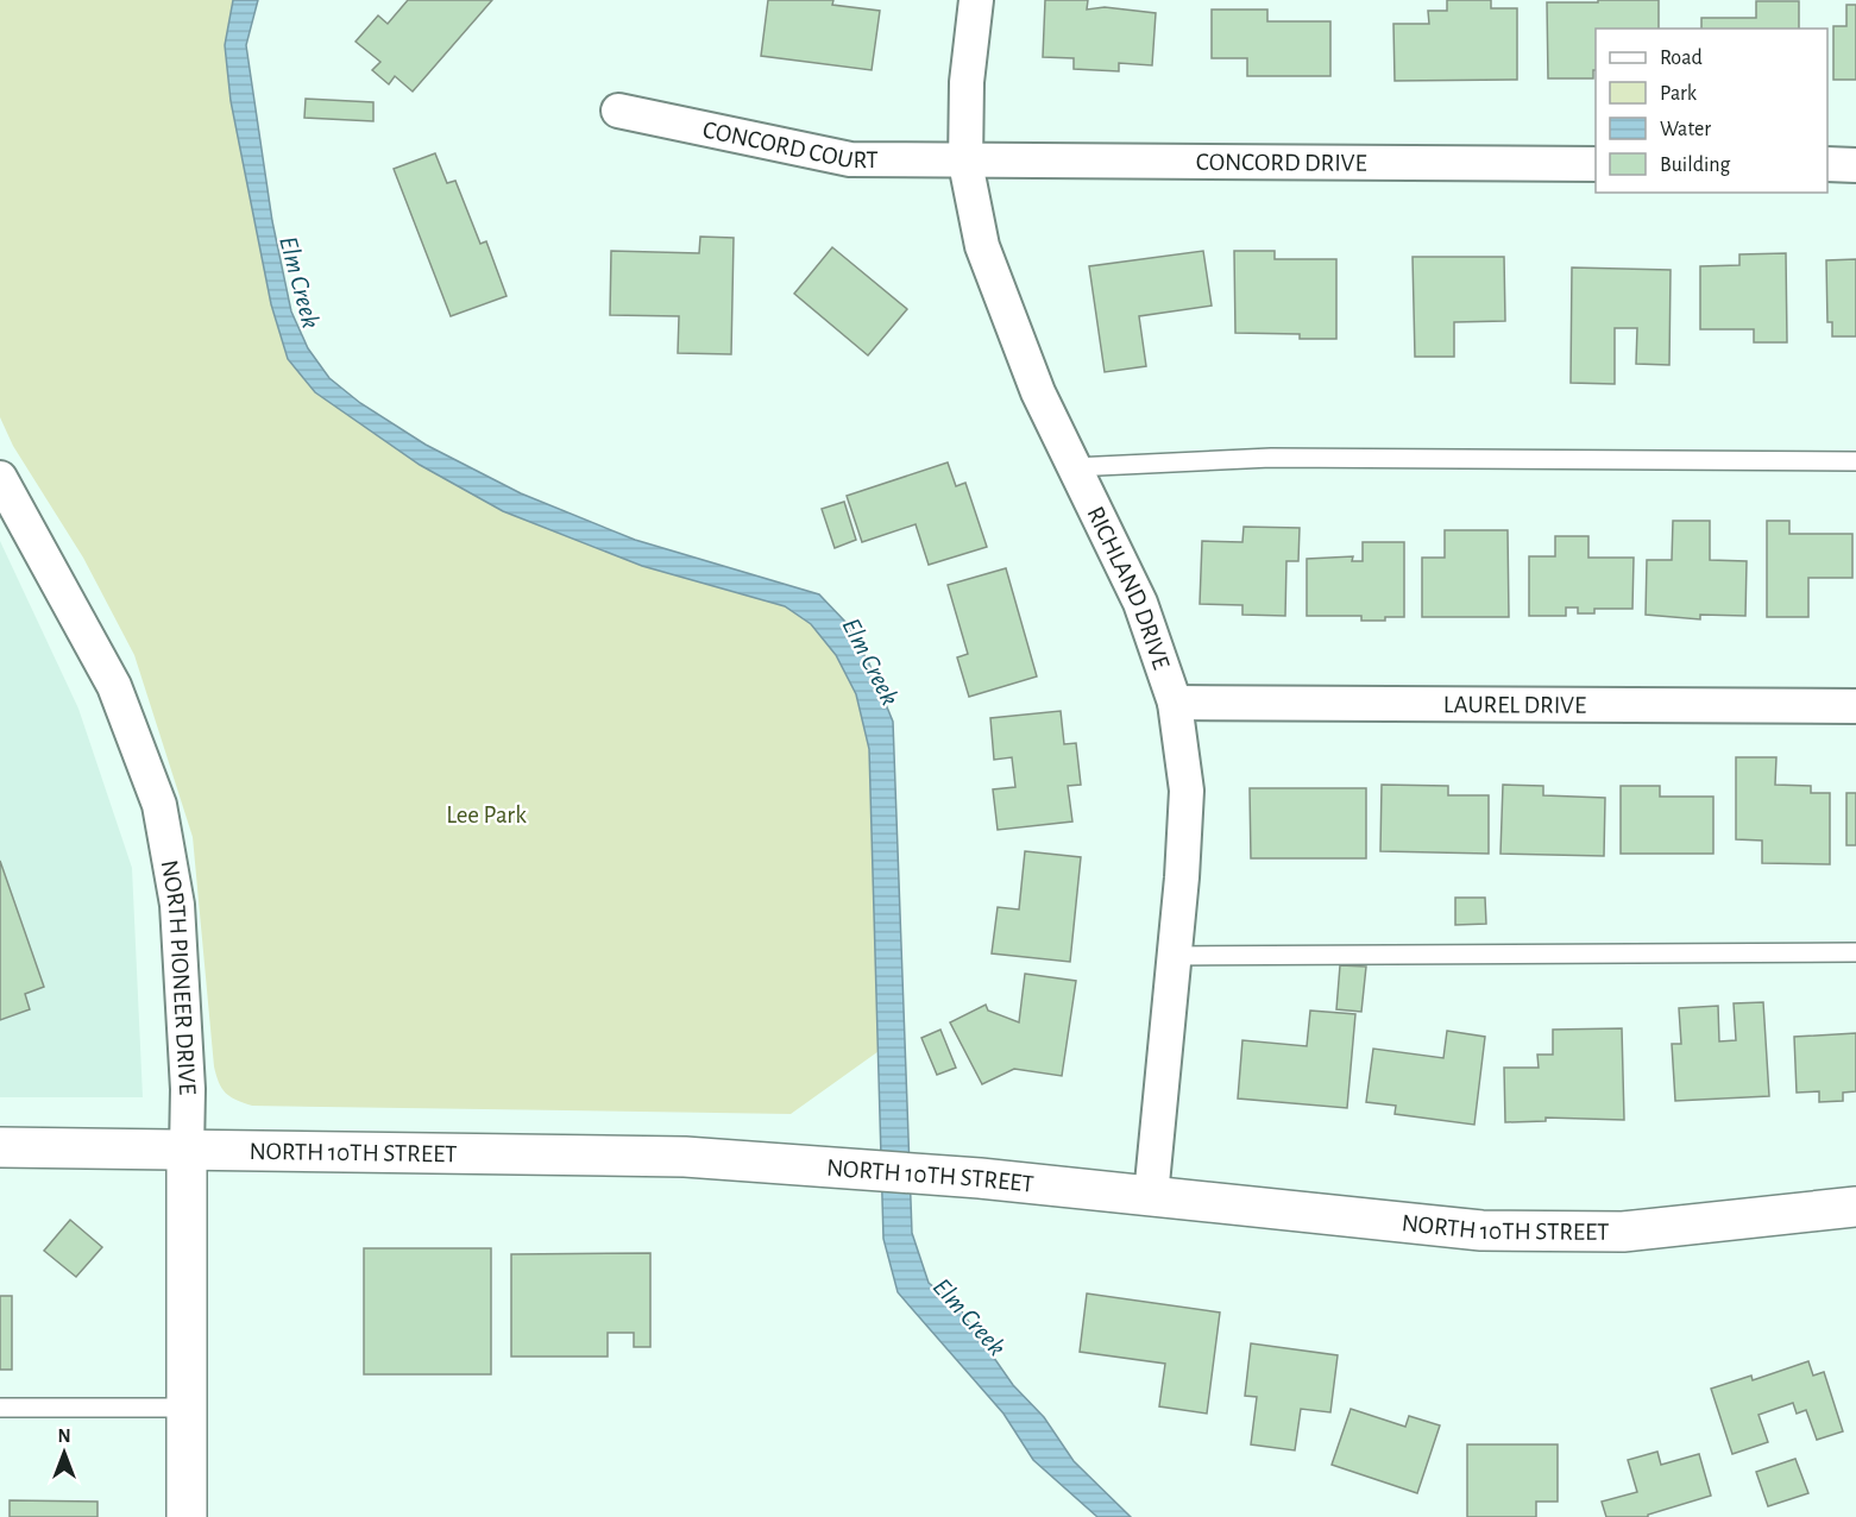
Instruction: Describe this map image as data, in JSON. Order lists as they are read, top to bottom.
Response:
{
  "streets": {
    "main road": ["NORTH PIONEER DRIVE", "NORTH 10TH STREET"],
    "street": [
      "CONCORD COURT",
      "CONCORD DRIVE",
      "RICHLAND DRIVE",
      "LAUREL DRIVE"
    ]
  },
  "crossings": [
    ["CONCORD COURT", "CONCORD DRIVE"],
    ["CONCORD COURT", "RICHLAND DRIVE"],
    ["CONCORD DRIVE", "RICHLAND DRIVE"],
    ["RICHLAND DRIVE", "LAUREL DRIVE"],
    ["RICHLAND DRIVE", "NORTH 10TH STREET"],
    ["NORTH PIONEER DRIVE", "NORTH 10TH STREET"]
  ],
  "water": ["Elm Creek"],
  "parks": ["Lee Park"],
  "legend": [
    "Road",
    "Park",
    "Water",
    "Building"
  ],
  "north": "top"
}
